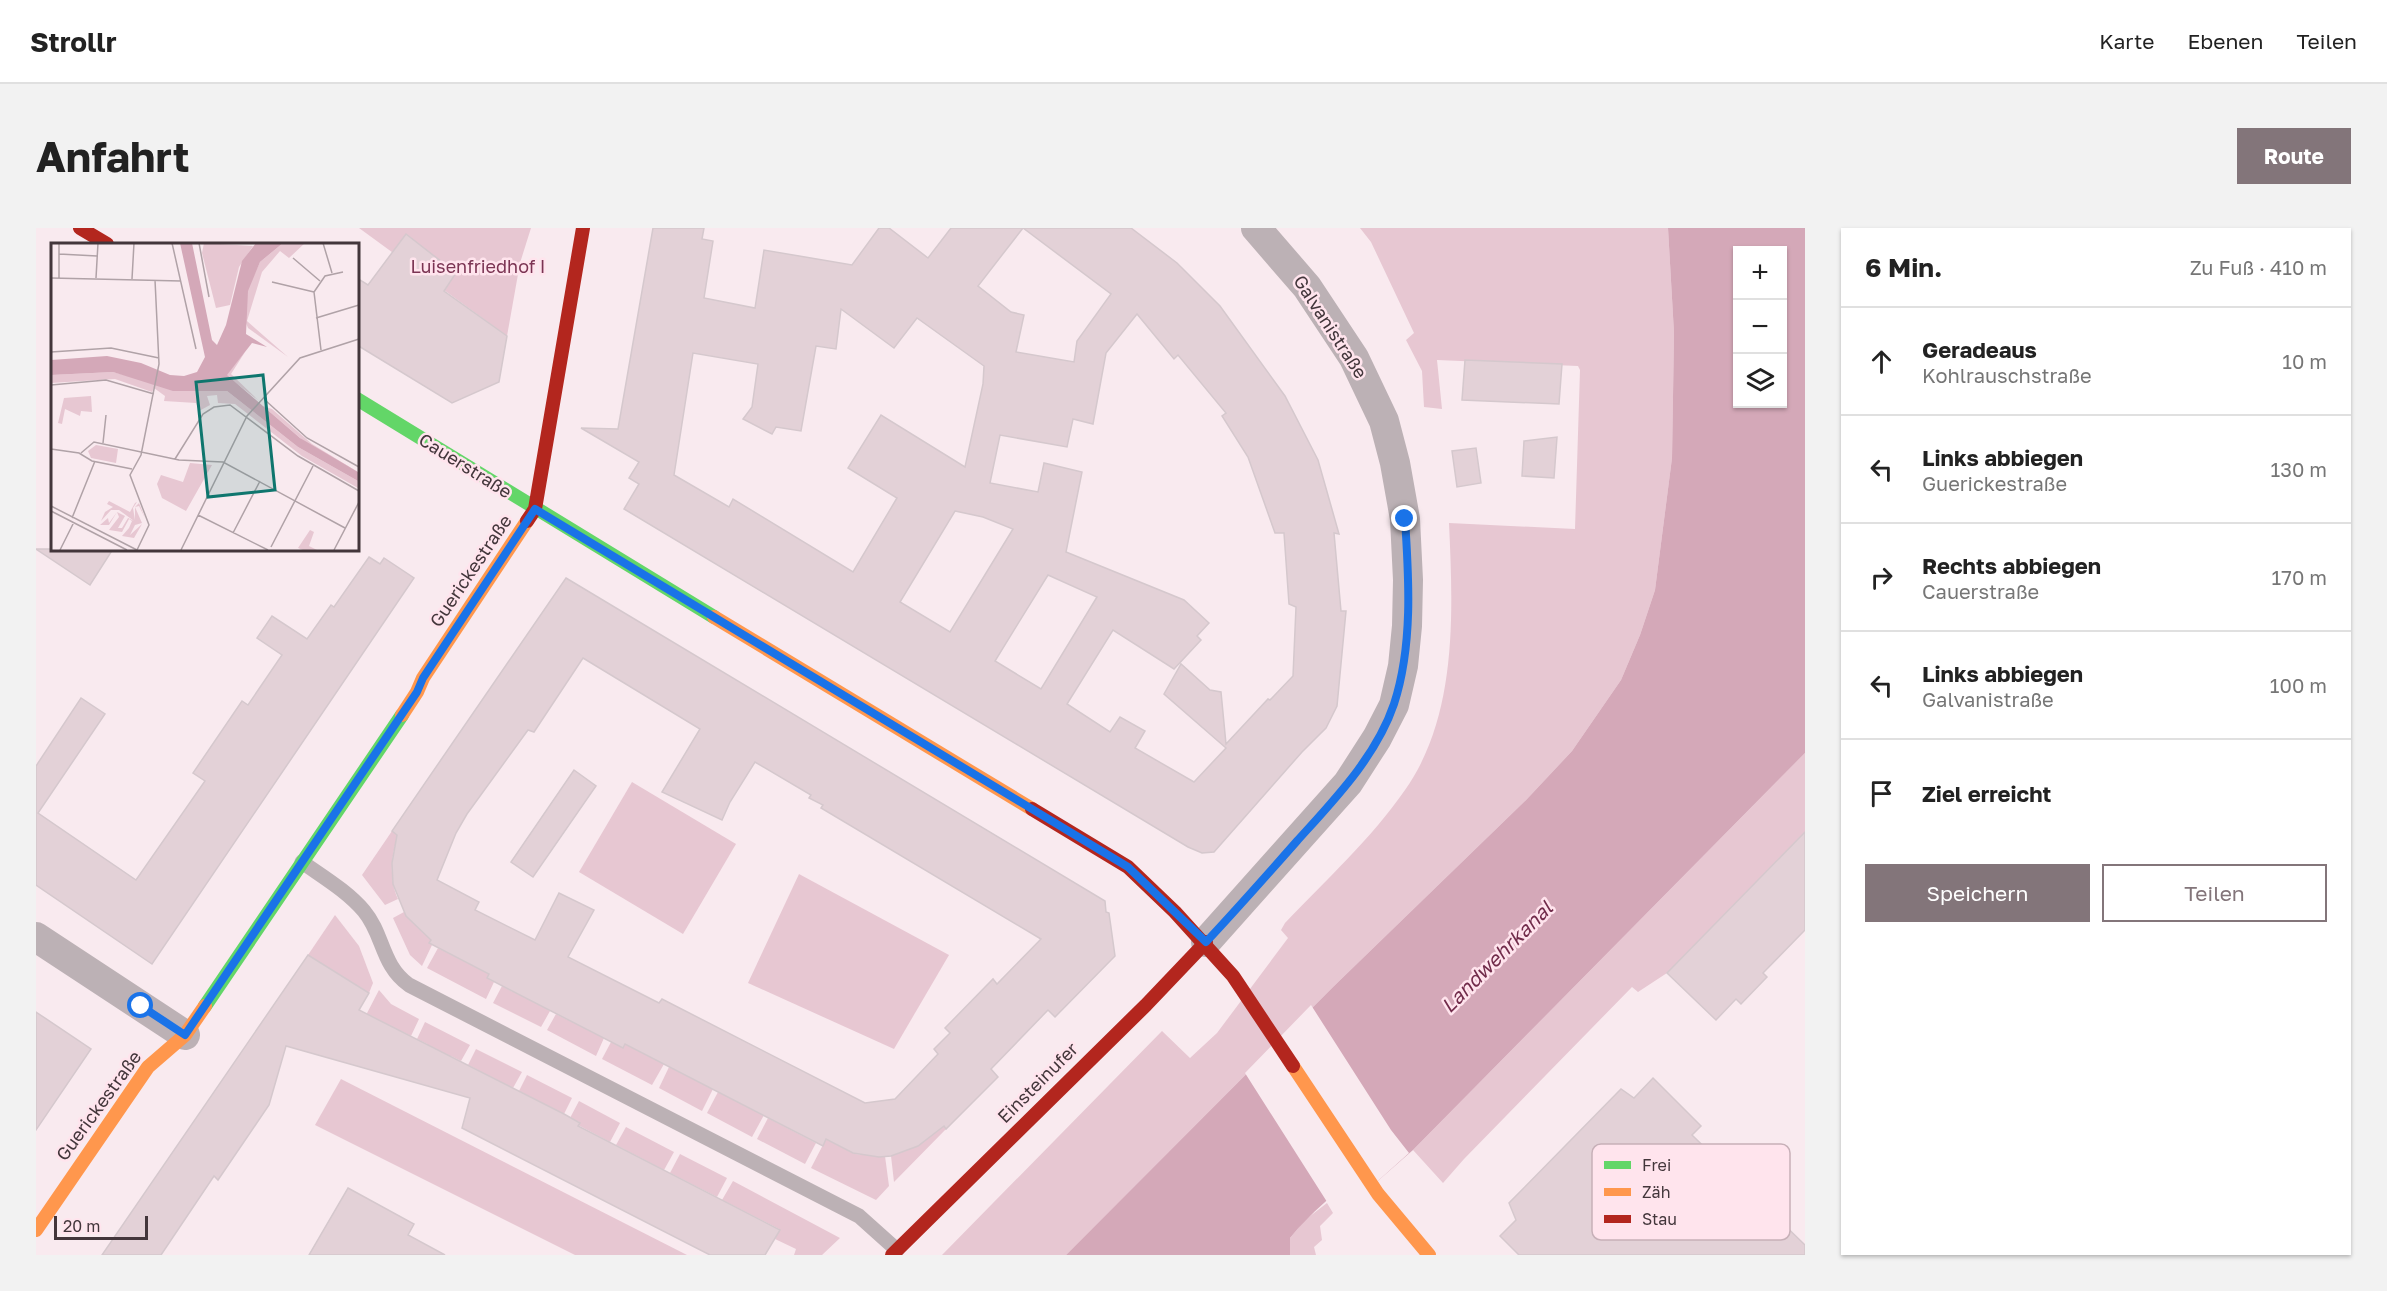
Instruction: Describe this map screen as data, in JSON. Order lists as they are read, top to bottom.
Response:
{
  "streets": {
    "street": [
      "Galvanistraße",
      "Cauerstraße",
      "Guerickestraße",
      "Einsteinufer"
    ]
  },
  "crossings": [
    ["Galvanistraße", "Cauerstraße"],
    ["Galvanistraße", "Einsteinufer"],
    ["Cauerstraße", "Guerickestraße"],
    ["Cauerstraße", "Einsteinufer"],
    ["Guerickestraße", "Einsteinufer"]
  ],
  "water": ["Landwehrkanal"],
  "parks": ["Luisenfriedhof I"],
  "legend": ["Frei", "Zäh", "Stau"],
  "scale_bar": "20 m",
  "page": {
    "header": "Strollr",
    "nav": ["Karte", "Ebenen", "Teilen"],
    "buttons": [
      "Route",
      ["Speichern", "Teilen"]
    ],
    "title": "Anfahrt",
    "heading": ["6 Min.", "Zu Fuß · 410 m"],
    "map_buttons": ["+", "−"],
    "list": [
      ["Geradeaus", "Kohlrauschstraße", "10 m"],
      ["Links abbiegen", "Guerickestraße", "130 m"],
      ["Rechts abbiegen", "Cauerstraße", "170 m"],
      ["Links abbiegen", "Galvanistraße", "100 m"],
      "Ziel erreicht"
    ],
    "scale": "20 m"
  }
}
